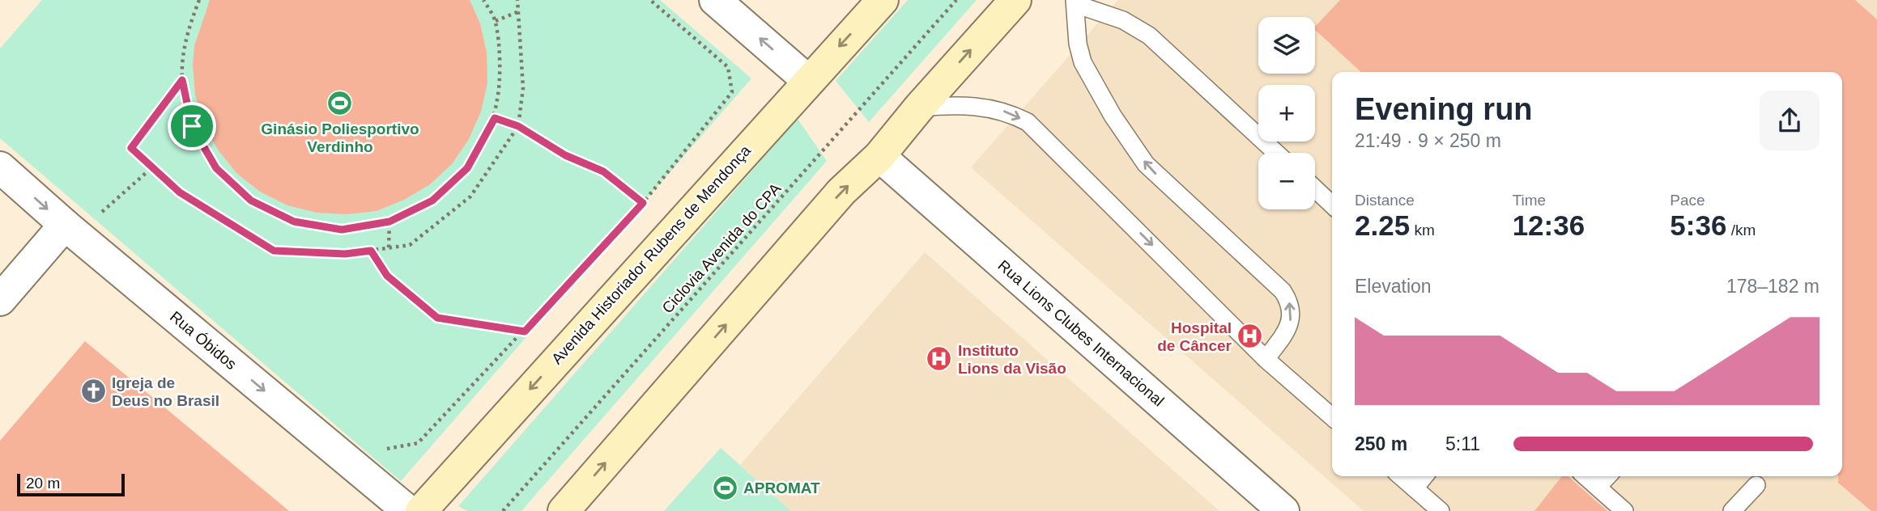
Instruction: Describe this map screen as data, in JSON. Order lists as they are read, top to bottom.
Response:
{
  "streets": {
    "main road": ["Avenida Historiador Rubens de Mendonça"],
    "street": ["Rua Lions Clubes Internacional", "Rua Óbidos"],
    "path": ["Ciclovia Avenida do CPA"]
  },
  "one_way": ["Rua Óbidos"],
  "places": {
    "sports": ["Ginásio Poliesportivo Verdinho", "APROMAT"],
    "hospital": ["Hospital de Câncer", "Instituto Lions da Visão"],
    "church": ["Igreja de Deus no Brasil"]
  },
  "scale_bar": "20 m",
  "page": {
    "map_buttons": ["+", "−"],
    "heading": ["Evening run", "21:49 · 9 × 250 m"],
    "stats": [
      ["Distance", "2.25 km"],
      ["Time", "12:36"],
      ["Pace", "5:36 /km"]
    ],
    "chart": ["Elevation", "178–182 m"],
    "list": [
      {
        "name": "250 m",
        "note": "5:11"
      }
    ],
    "scale": "20 m"
  }
}
